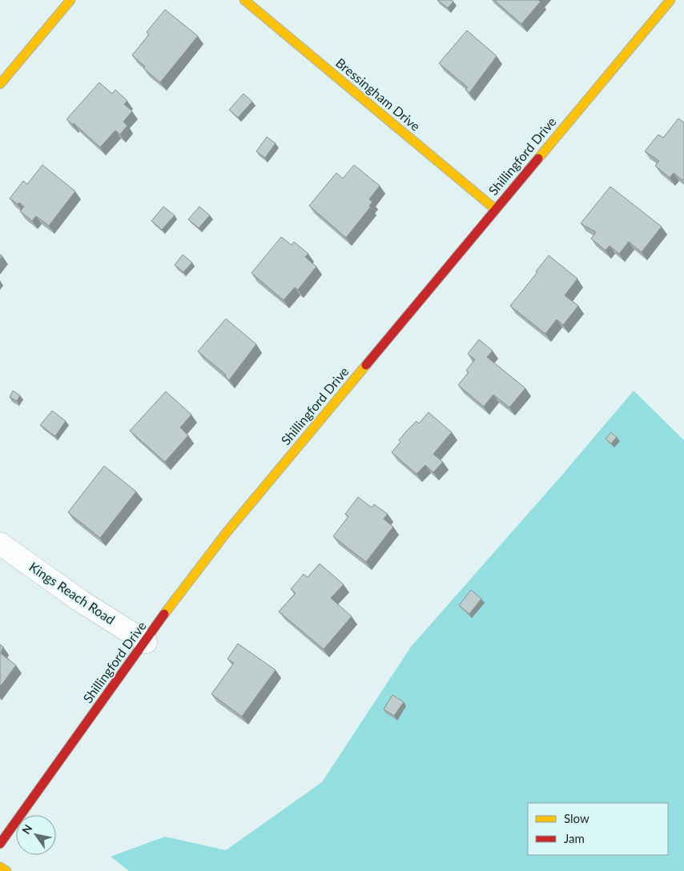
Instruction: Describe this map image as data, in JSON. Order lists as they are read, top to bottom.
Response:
{
  "streets": {
    "street": ["Bressingham Drive", "Shillingford Drive", "Kings Reach Road"]
  },
  "crossings": [
    ["Bressingham Drive", "Shillingford Drive"],
    ["Shillingford Drive", "Kings Reach Road"]
  ],
  "legend": ["Slow", "Jam"],
  "north": "top left"
}
